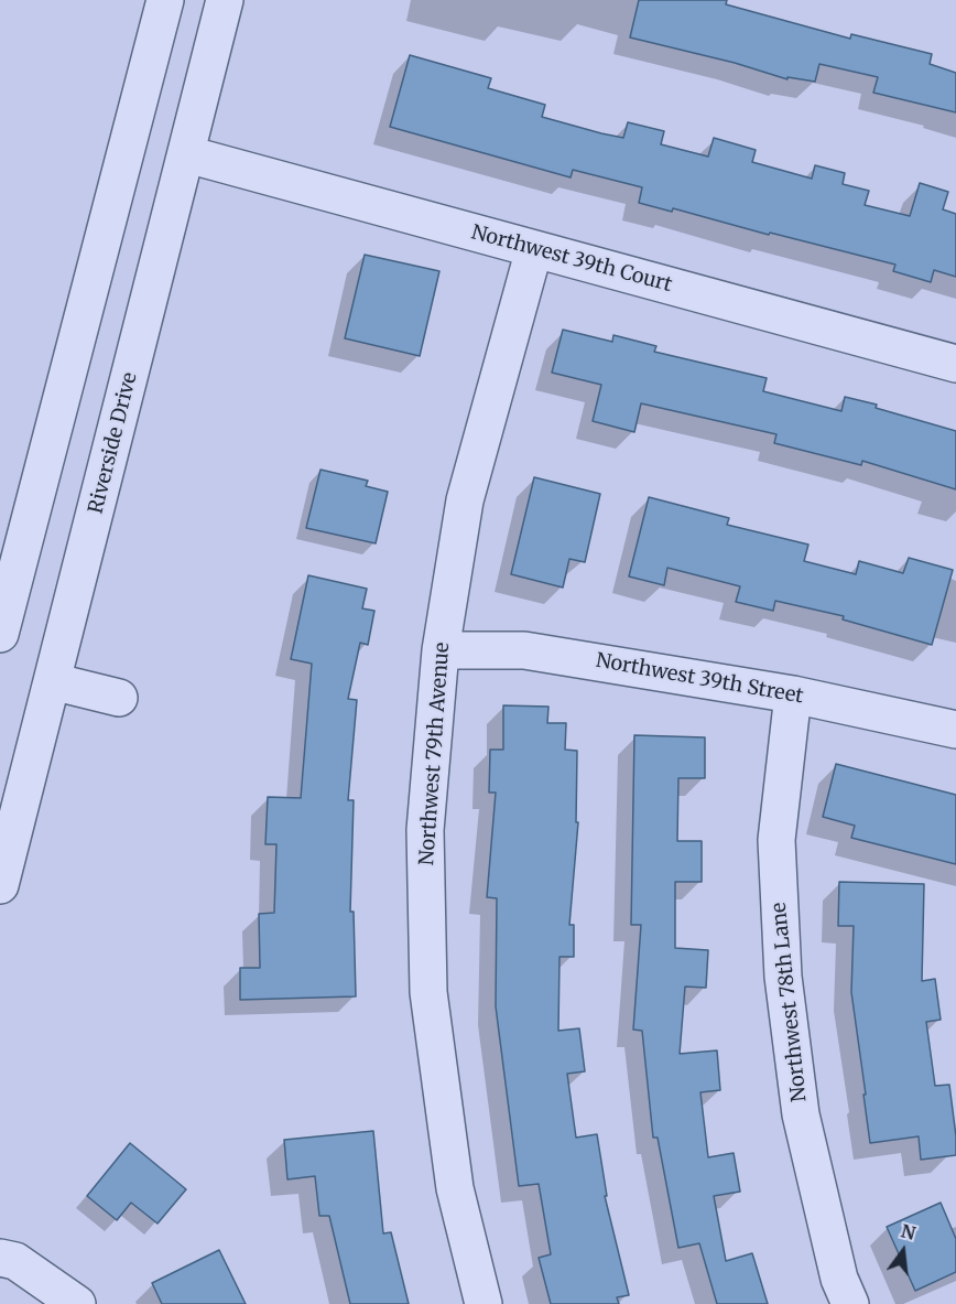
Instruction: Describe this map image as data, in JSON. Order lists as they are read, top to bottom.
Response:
{
  "streets": {
    "street": [
      "Northwest 39th Court",
      "Riverside Drive",
      "Northwest 39th Street",
      "Northwest 79th Avenue",
      "Northwest 78th Lane"
    ]
  },
  "crossings": [
    ["Northwest 39th Court", "Riverside Drive"],
    ["Northwest 39th Court", "Northwest 79th Avenue"],
    ["Northwest 39th Street", "Northwest 79th Avenue"],
    ["Northwest 39th Street", "Northwest 78th Lane"]
  ],
  "north": "top"
}
